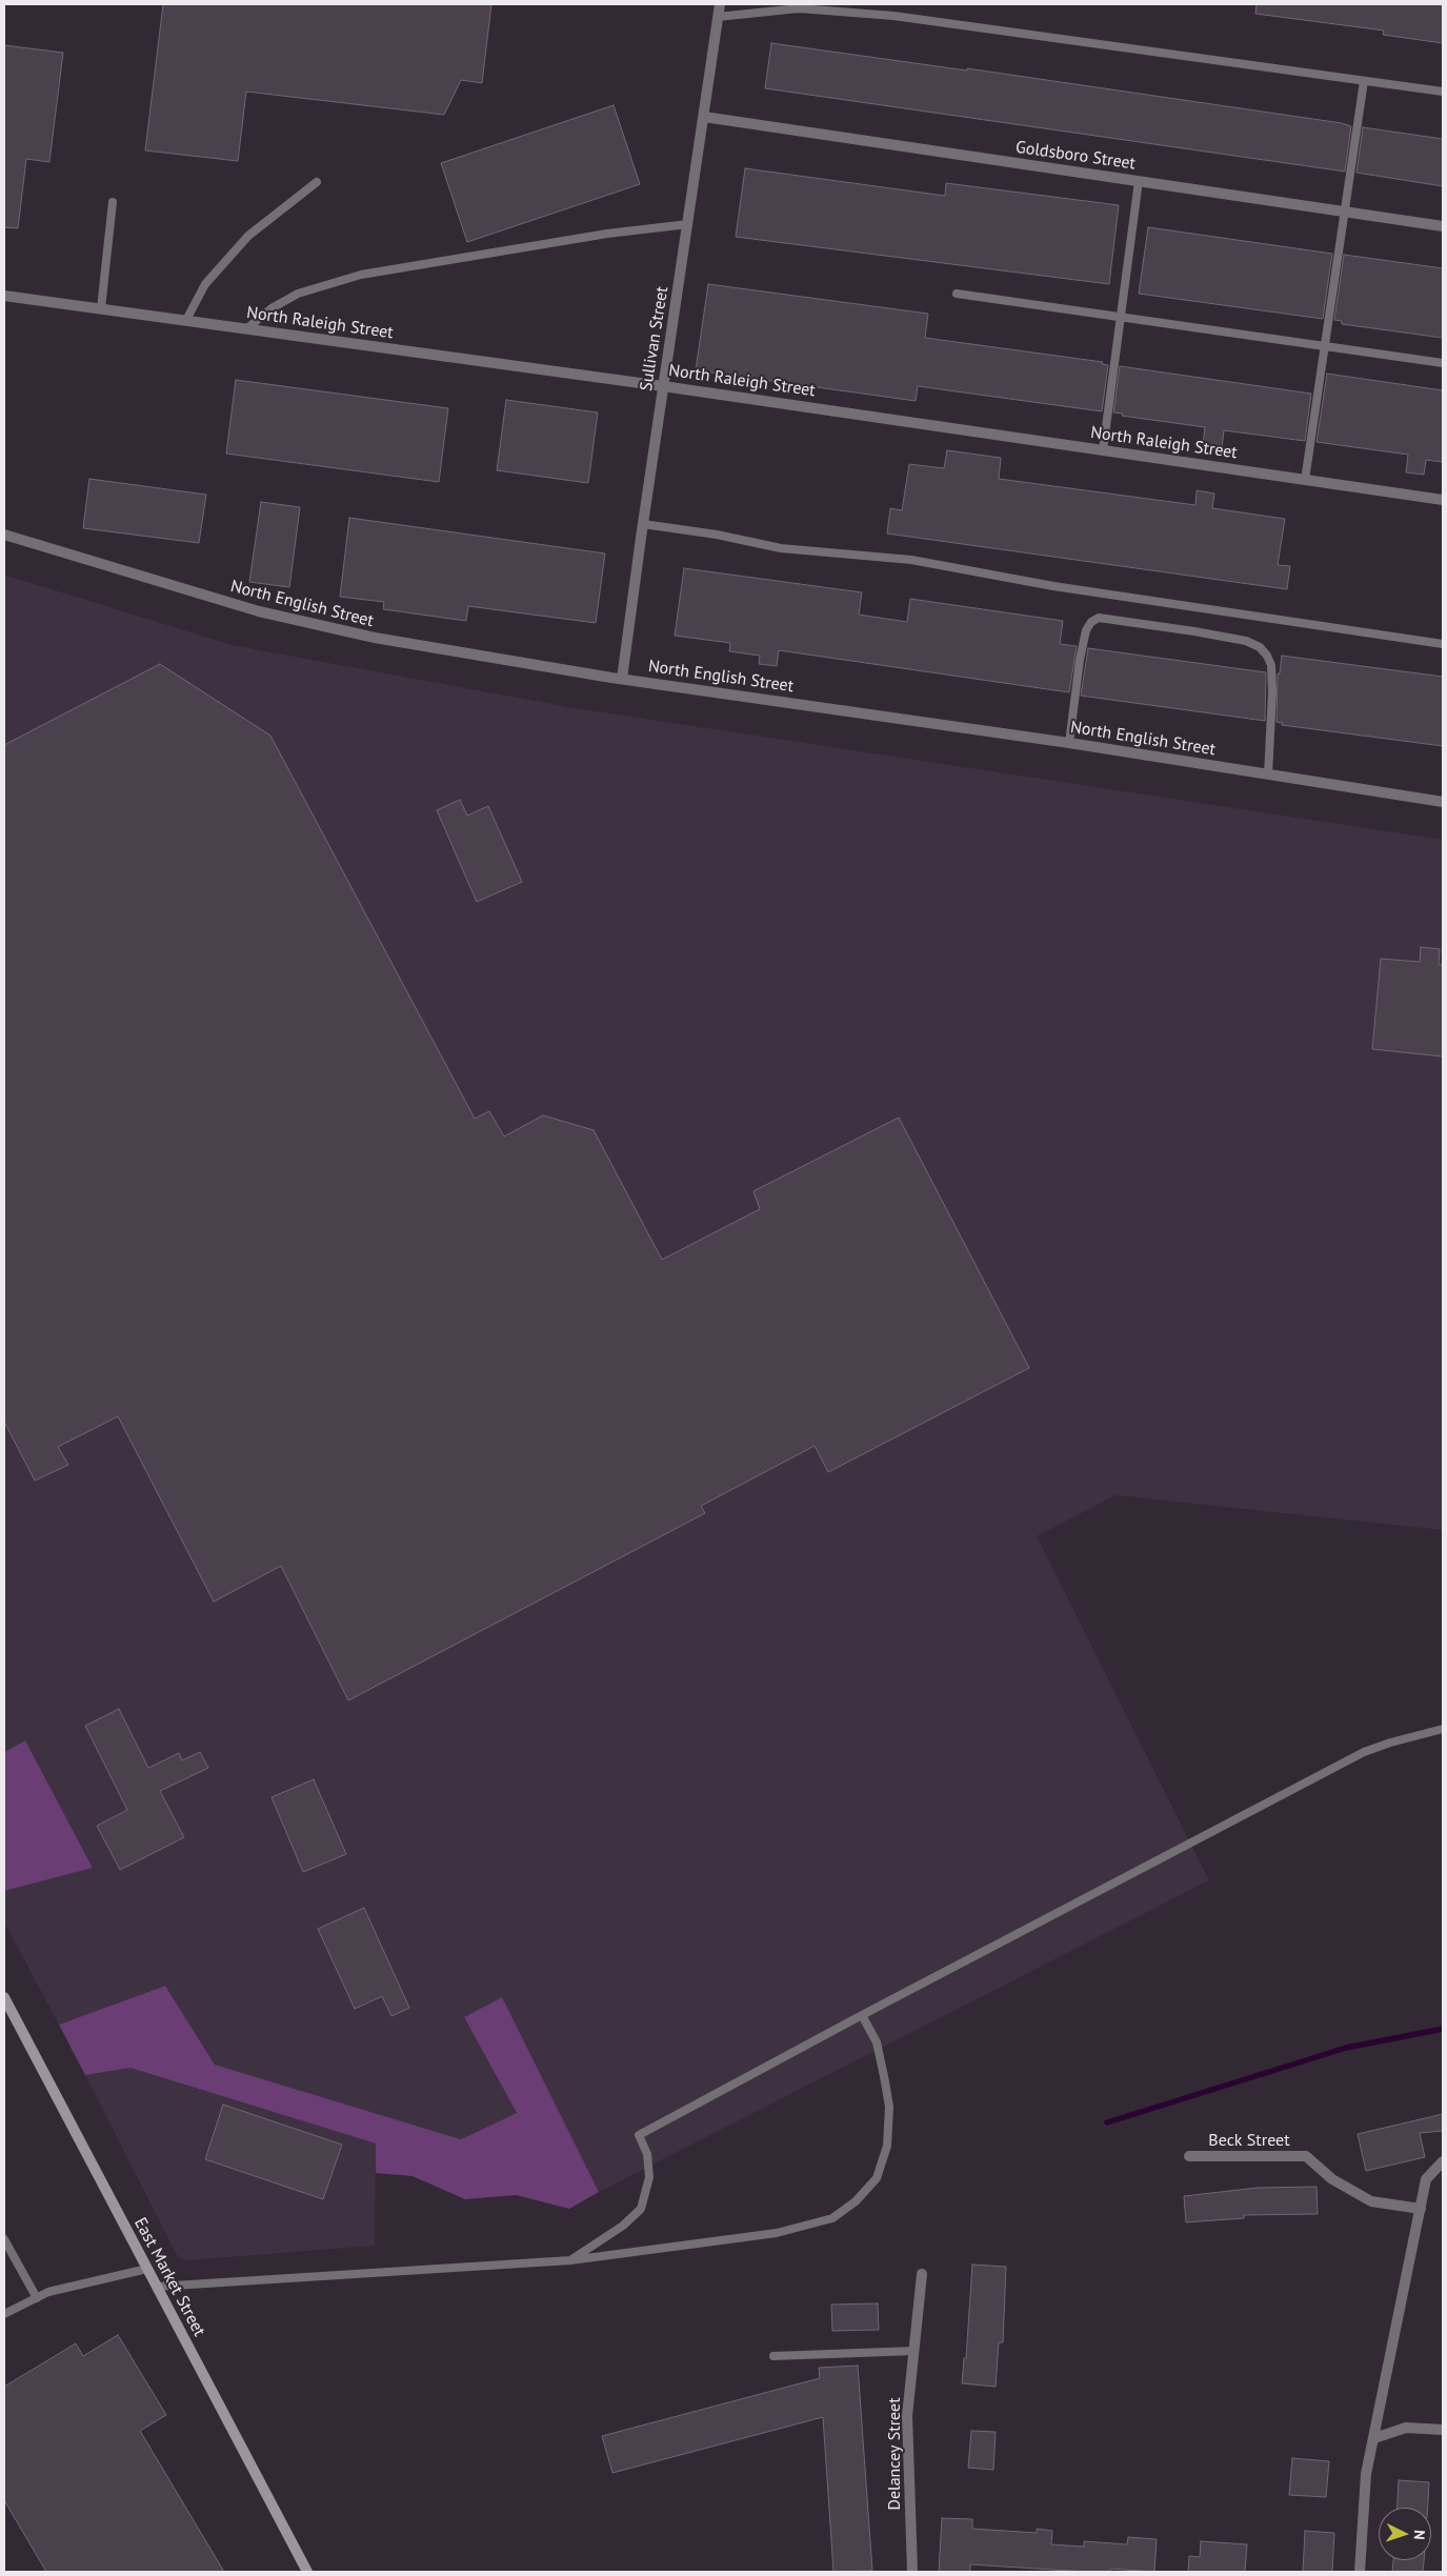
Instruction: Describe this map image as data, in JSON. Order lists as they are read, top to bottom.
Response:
{
  "streets": {
    "main road": ["East Market Street"],
    "street": [
      "Goldsboro Street",
      "North Raleigh Street",
      "Sullivan Street",
      "North English Street",
      "Beck Street",
      "Delancey Street"
    ]
  },
  "crossings": [
    ["Goldsboro Street", "Sullivan Street"],
    ["North Raleigh Street", "Sullivan Street"],
    ["Sullivan Street", "North English Street"]
  ],
  "north": "right"
}
